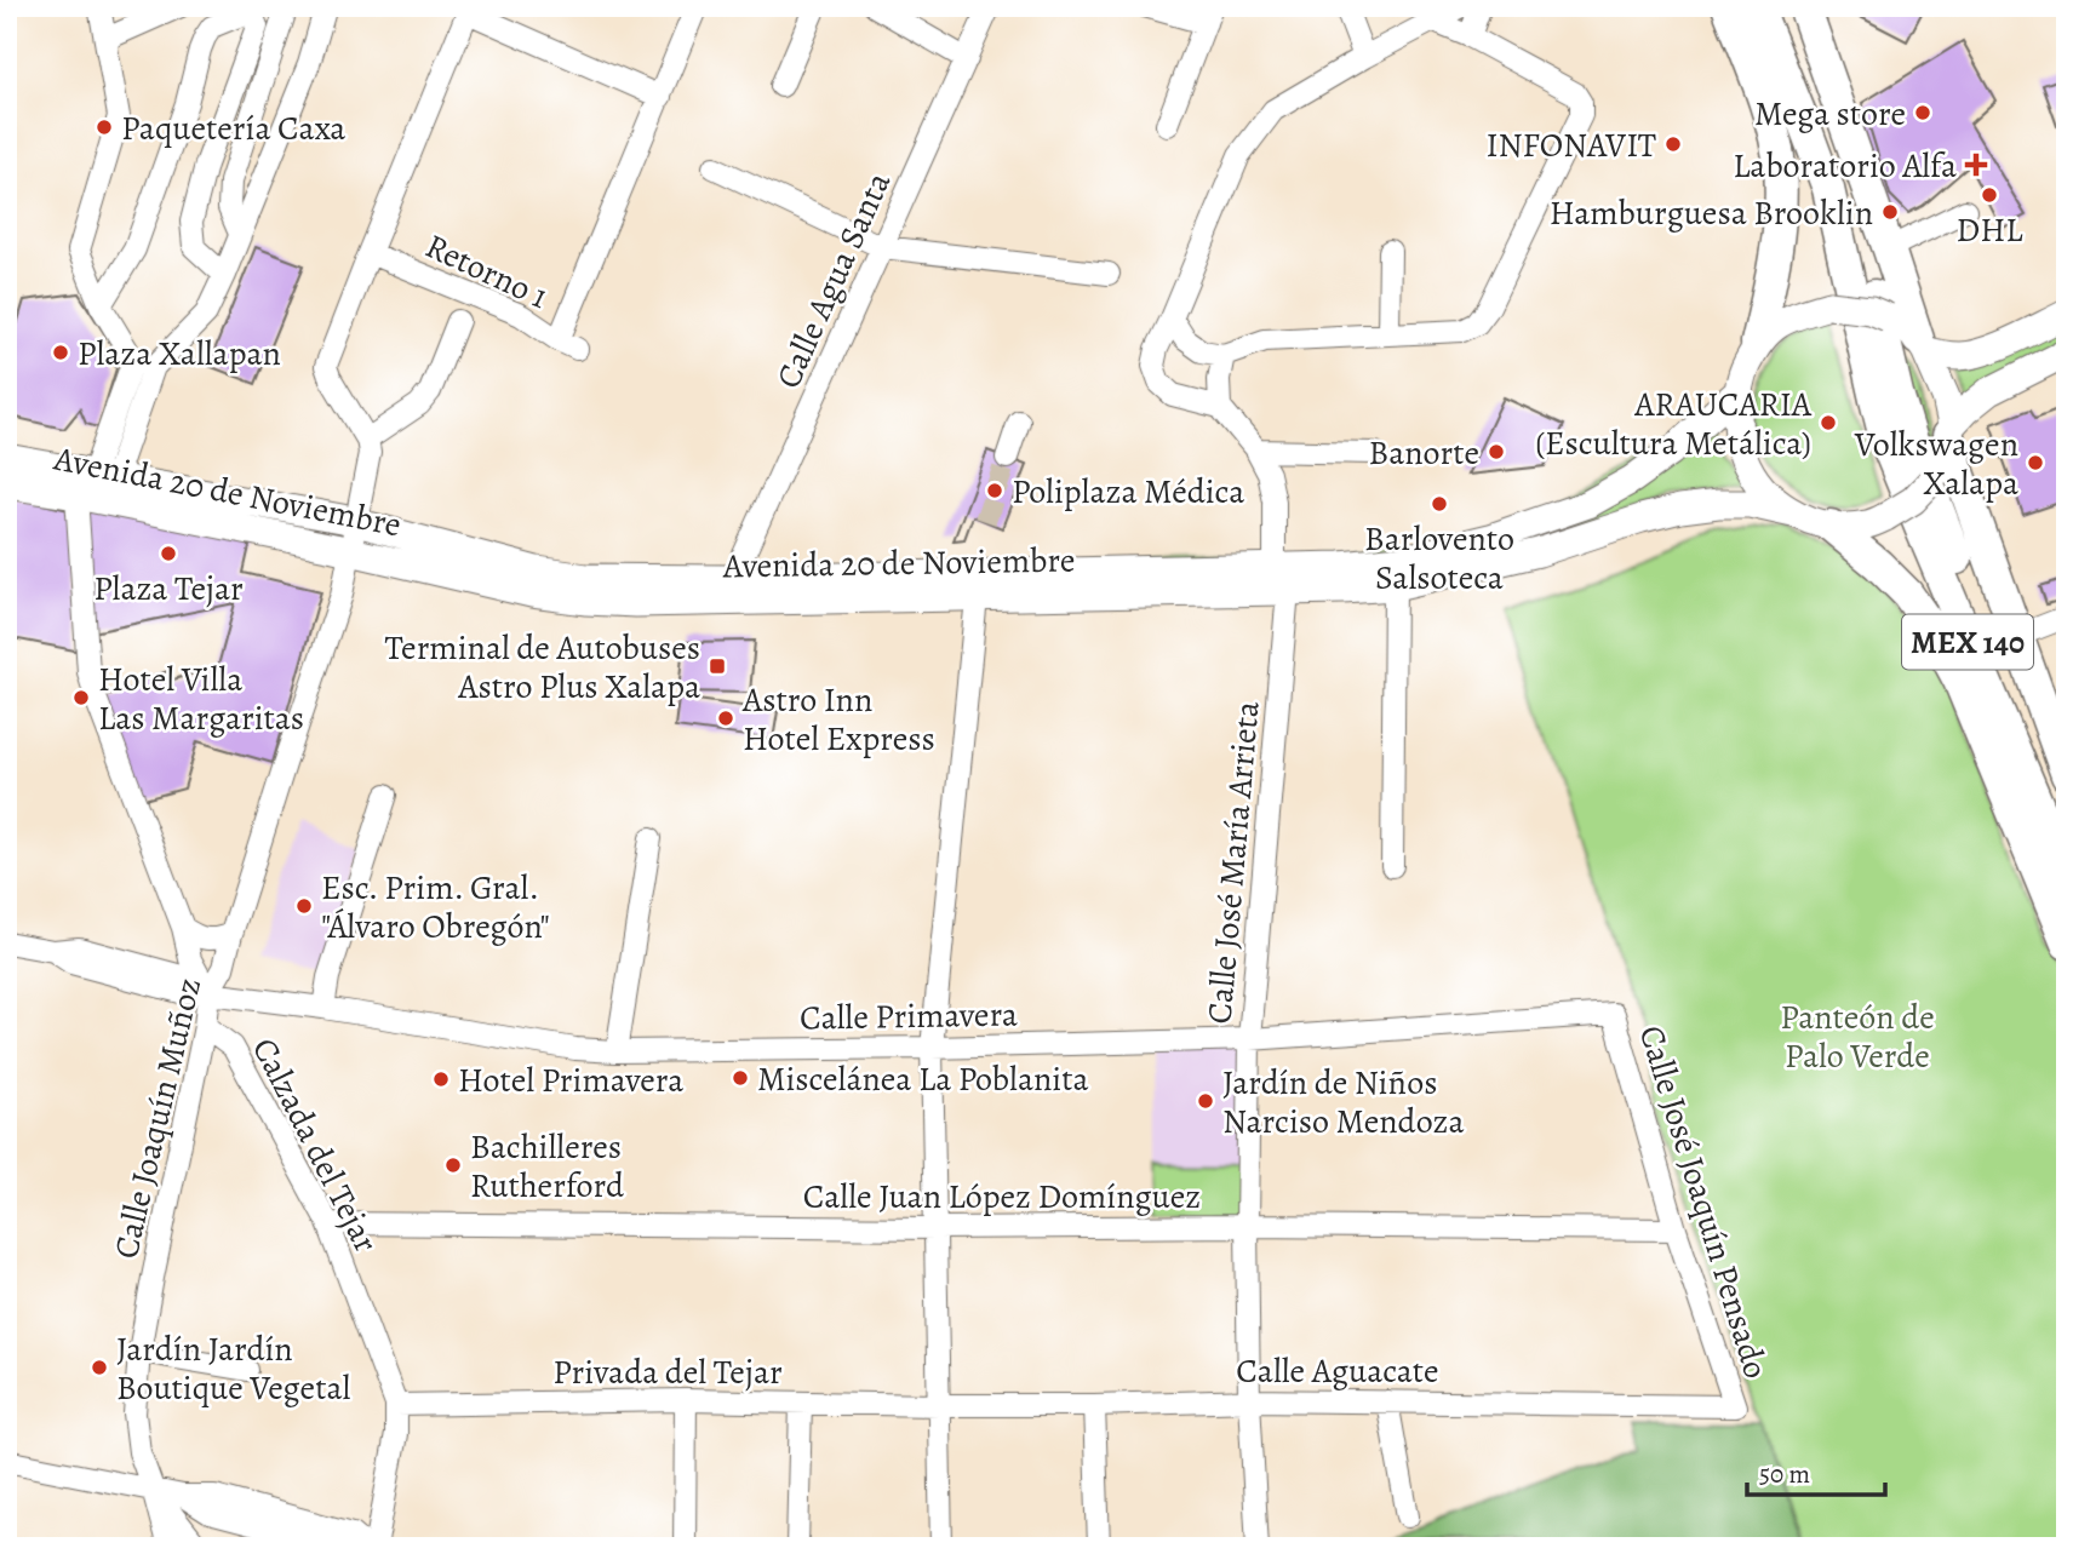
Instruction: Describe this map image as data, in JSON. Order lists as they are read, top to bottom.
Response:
{
  "streets": {
    "highway": ["MEX 140"],
    "main road": ["Avenida 20 de Noviembre"],
    "street": [
      "Retorno 1",
      "Calle Agua Santa",
      "Calle José María Arrieta",
      "Calle Primavera",
      "Calle Joaquín Muñoz",
      "Calzada del Tejar",
      "Calle Juan López Domínguez",
      "Calle José Joaquín Pensado",
      "Calle Aguacate",
      "Privada del Tejar"
    ]
  },
  "crossings": [
    ["Calle Agua Santa", "Avenida 20 de Noviembre"],
    ["Avenida 20 de Noviembre", "Calle José María Arrieta"],
    ["Avenida 20 de Noviembre", "Calle Joaquín Muñoz"],
    ["Calle José María Arrieta", "Calle Primavera"],
    ["Calle José María Arrieta", "Calle Juan López Domínguez"],
    ["Calle José María Arrieta", "Calle Aguacate"],
    ["Calle Primavera", "Calle Joaquín Muñoz"],
    ["Calle Primavera", "Calle José Joaquín Pensado"],
    ["Calle Joaquín Muñoz", "Calzada del Tejar"],
    ["Calzada del Tejar", "Calle Juan López Domínguez"],
    ["Calzada del Tejar", "Privada del Tejar"],
    ["Calle Juan López Domínguez", "Calle José Joaquín Pensado"],
    ["Calle José Joaquín Pensado", "Calle Aguacate"],
    ["Calle Aguacate", "Privada del Tejar"]
  ],
  "parks": ["Panteón de Palo Verde"],
  "places": {
    "other": [
      "Mega store",
      "Paquetería Caxa",
      "INFONAVIT",
      "DHL",
      "Hamburguesa Brooklin",
      "Plaza Xallapan",
      "ARAUCARIA (Escultura Metálica)",
      "Banorte",
      "Volkswagen Xalapa",
      "Poliplaza Médica",
      "Barlovento Salsoteca",
      "Plaza Tejar",
      "Hotel Villa Las Margaritas",
      "Astro Inn Hotel Express",
      "Esc. Prim. Gral. \"Álvaro Obregón\"",
      "Miscelánea La Poblanita",
      "Hotel Primavera",
      "Jardín de Niños Narciso Mendoza",
      "Bachilleres Rutherford",
      "Jardín Jardín Boutique Vegetal"
    ],
    "health": ["Laboratorio Alfa"],
    "transit": ["Terminal de Autobuses Astro Plus Xalapa"]
  },
  "scale_bar": "50 m"
}
